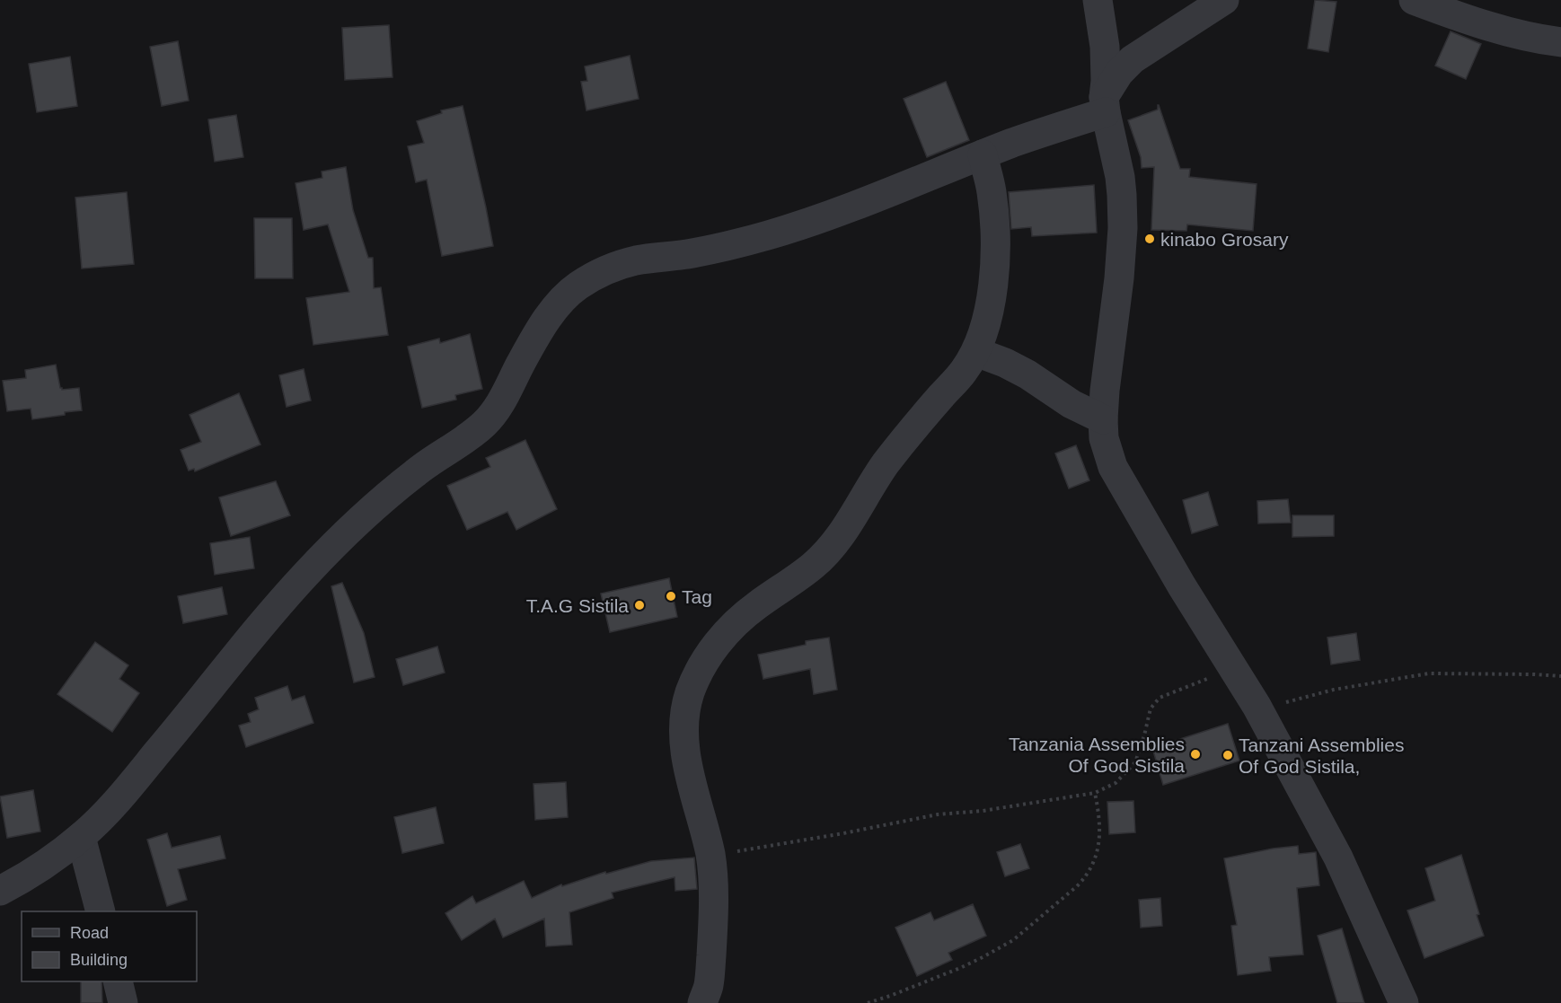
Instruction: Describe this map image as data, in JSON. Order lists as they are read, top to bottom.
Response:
{
  "places": [
    "kinabo Grosary",
    "Tag",
    "T.A.G Sistila",
    "Tanzania Assemblies Of God Sistila",
    "Tanzani Assemblies Of God Sistila,"
  ],
  "legend": ["Road", "Building"]
}
